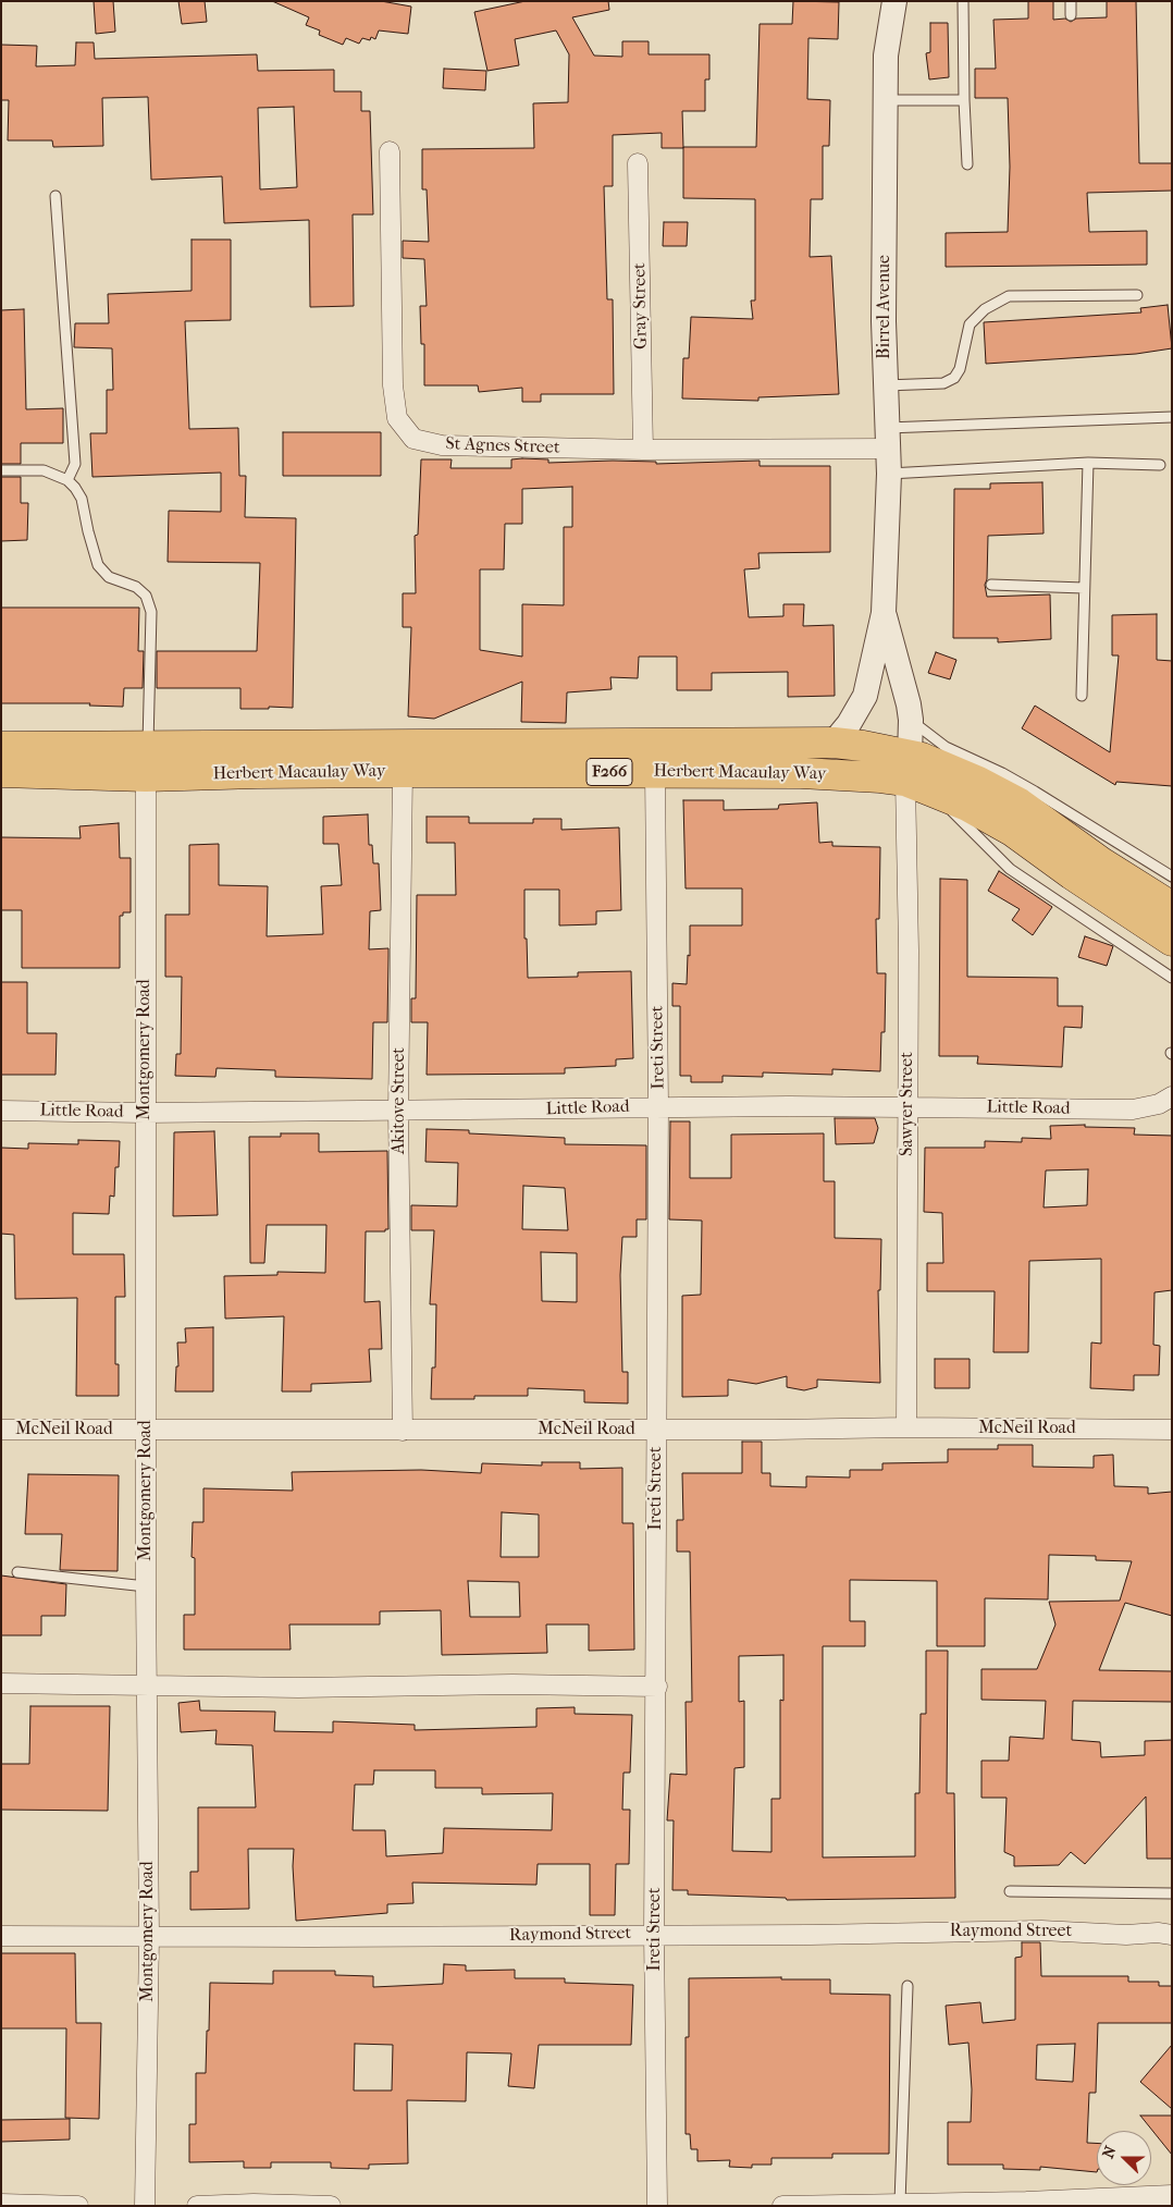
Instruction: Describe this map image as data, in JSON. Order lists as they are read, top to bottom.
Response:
{
  "streets": {
    "highway": ["F266", "Herbert Macaulay Way"],
    "street": [
      "Gray Street",
      "Birrel Avenue",
      "St Agnes Street",
      "Ireti Street",
      "Montgomery Road",
      "Akitove Street",
      "Sawyer Street",
      "Little Road",
      "McNeil Road",
      "Raymond Street"
    ]
  },
  "crossings": [
    ["Gray Street", "St Agnes Street"],
    ["Birrel Avenue", "St Agnes Street"],
    ["Herbert Macaulay Way", "Ireti Street"],
    ["Herbert Macaulay Way", "Montgomery Road"],
    ["Herbert Macaulay Way", "Akitove Street"],
    ["Herbert Macaulay Way", "Sawyer Street"],
    ["Ireti Street", "Little Road"],
    ["Ireti Street", "McNeil Road"],
    ["Ireti Street", "Raymond Street"],
    ["Montgomery Road", "Little Road"],
    ["Montgomery Road", "McNeil Road"],
    ["Montgomery Road", "Raymond Street"],
    ["Akitove Street", "Little Road"],
    ["Akitove Street", "McNeil Road"],
    ["Sawyer Street", "Little Road"],
    ["Sawyer Street", "McNeil Road"]
  ],
  "north": "left"
}
